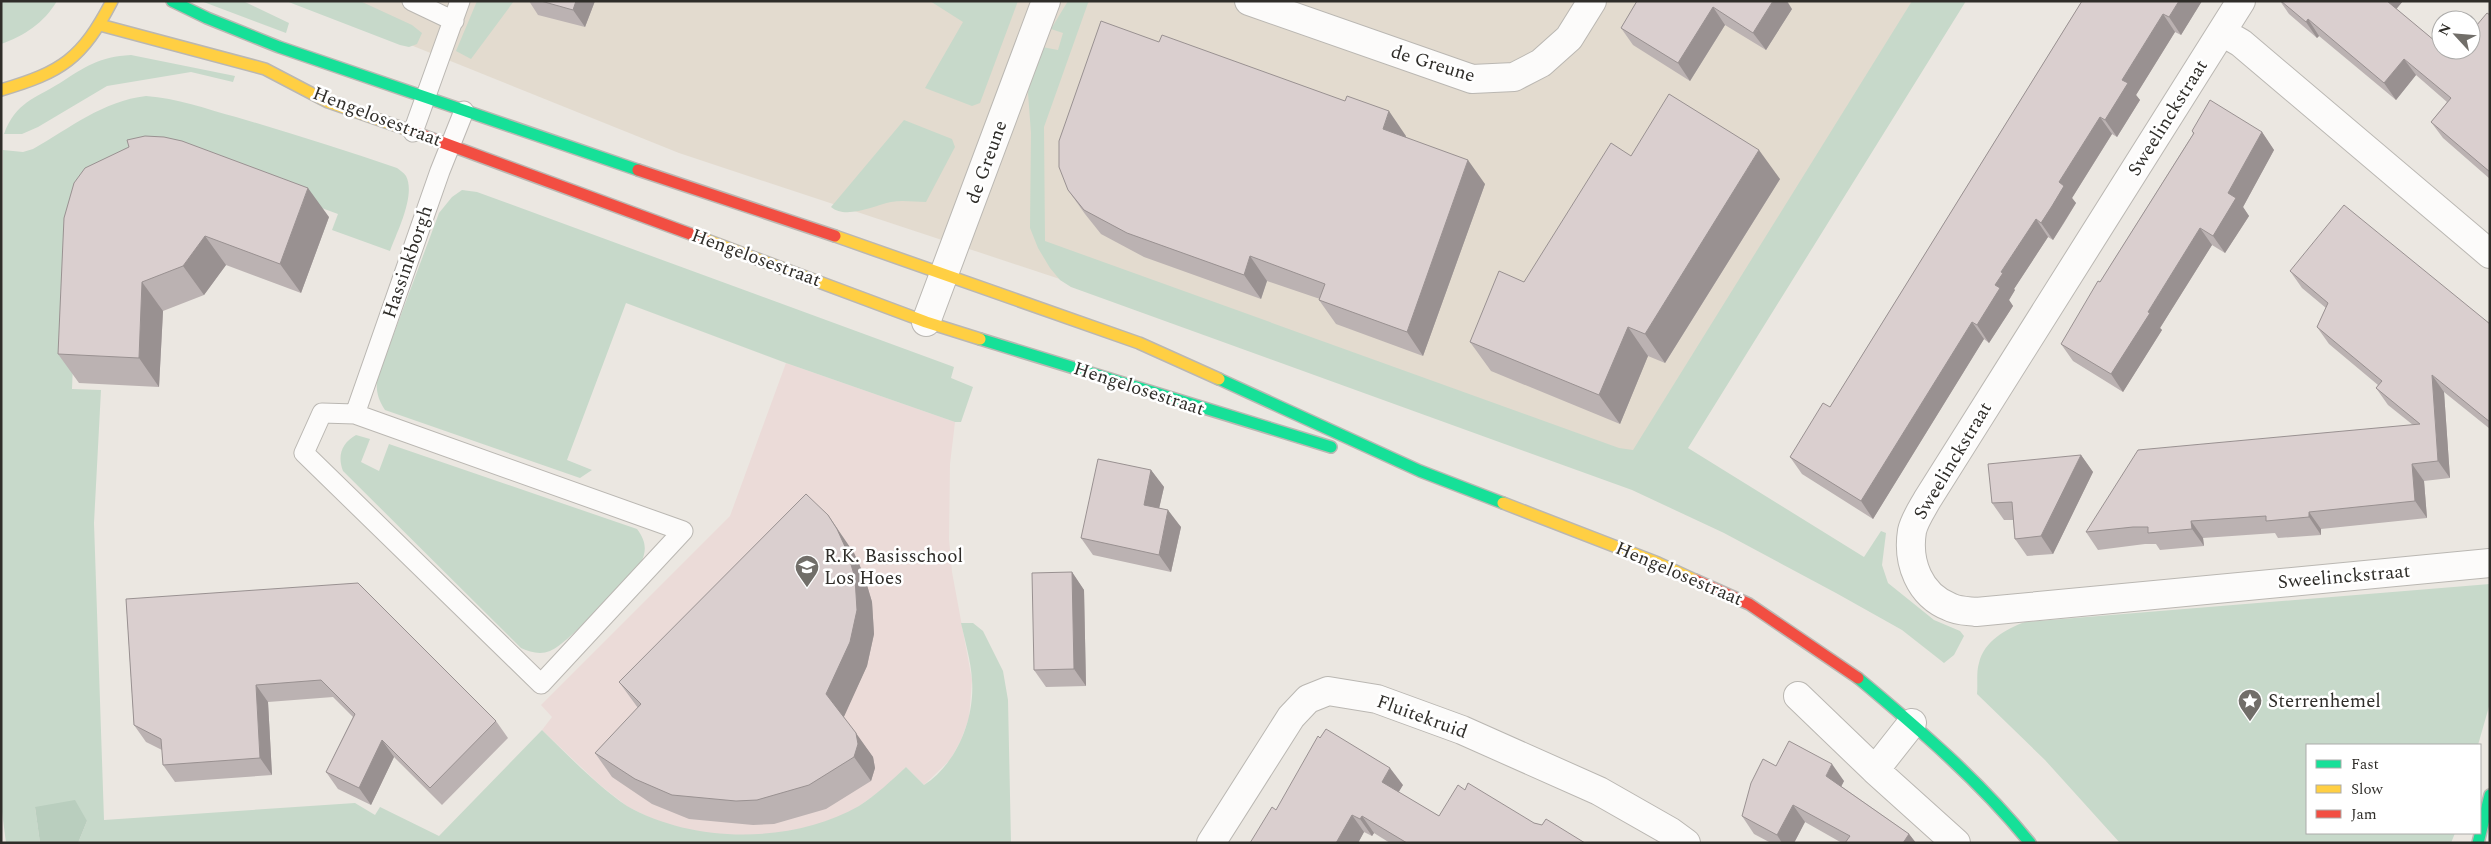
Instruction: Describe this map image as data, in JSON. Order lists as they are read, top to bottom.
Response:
{
  "streets": {
    "main road": ["Hengelosestraat"],
    "street": ["de Greune", "Sweelinckstraat", "Fluitekruid"],
    "lane": ["Hassinkborgh"]
  },
  "crossings": [
    ["de Greune", "Hengelosestraat"],
    ["Hengelosestraat", "Hassinkborgh"]
  ],
  "places": {
    "school or university": ["R.K. Basisschool Los Hoes"],
    "place": ["Sterrenhemel"]
  },
  "legend": ["Fast", "Slow", "Jam"],
  "north": "top left"
}
